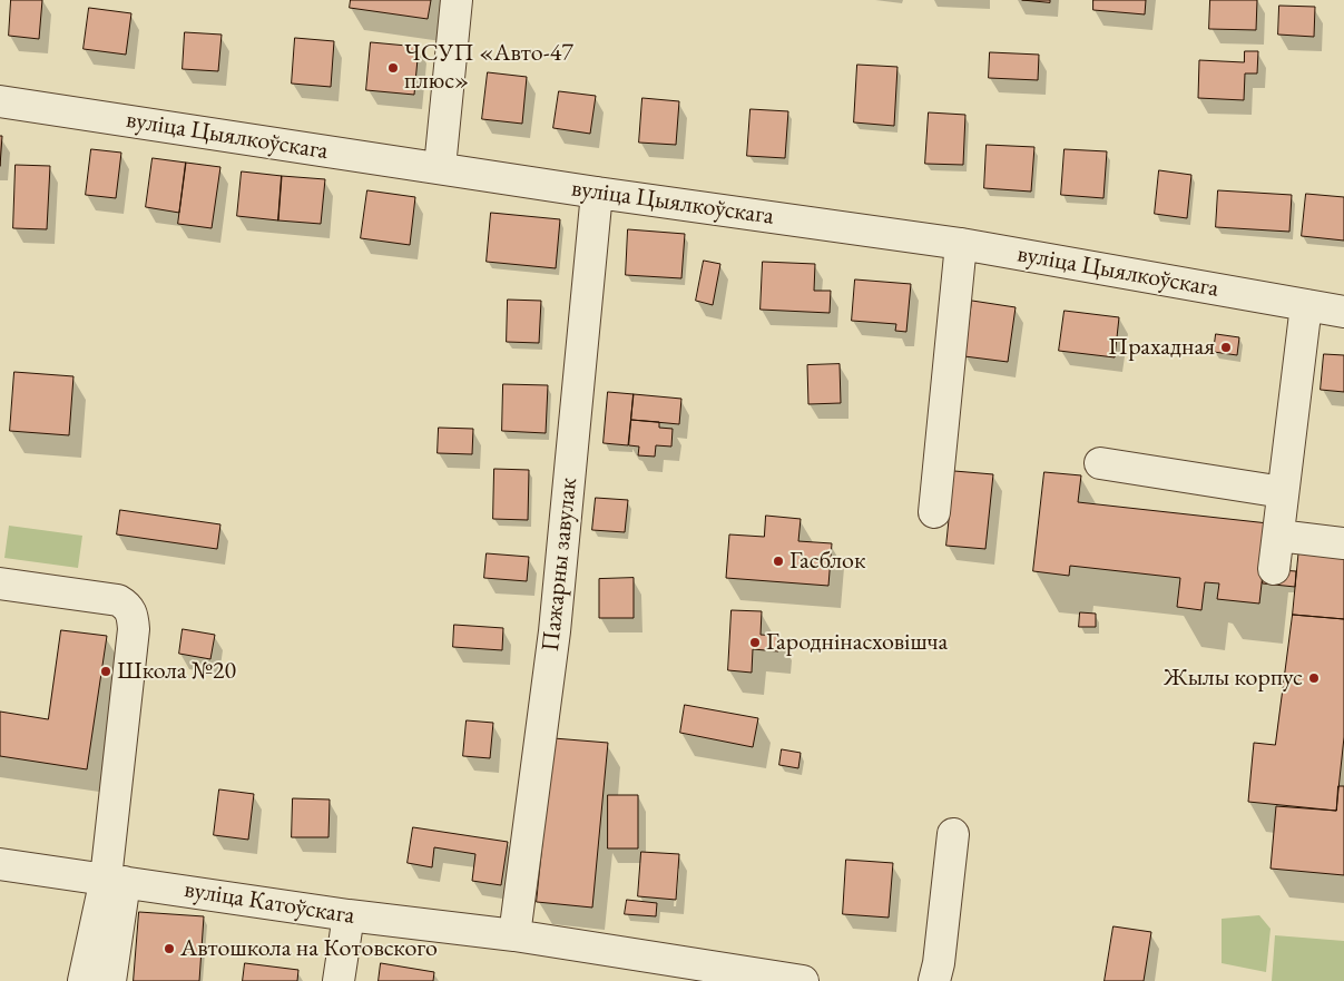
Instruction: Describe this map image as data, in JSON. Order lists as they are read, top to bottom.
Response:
{
  "streets": {
    "street": ["вуліца Цыялкоўскага", "Пажарны завулак", "вуліца Катоўскага"]
  },
  "crossings": [
    ["вуліца Цыялкоўскага", "Пажарны завулак"],
    ["Пажарны завулак", "вуліца Катоўскага"]
  ],
  "places": [
    "ЧСУП «Авто-47 плюс»",
    "Прахадная",
    "Гасблок",
    "Гароднінасховішча",
    "Школа №20",
    "Жылы корпус",
    "Автошкола на Котовского"
  ]
}
